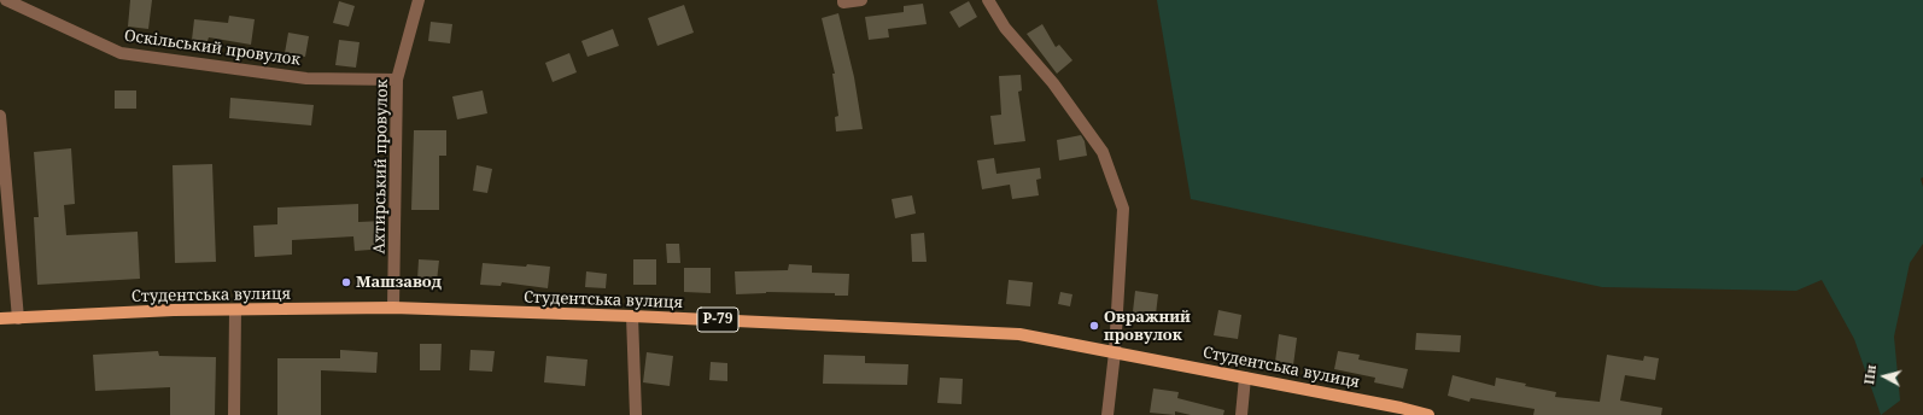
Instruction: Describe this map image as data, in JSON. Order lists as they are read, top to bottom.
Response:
{
  "streets": {
    "main road": ["Студентська вулиця", "Р-79"],
    "street": ["Оскільський провулок", "Ахтирський провулок"]
  },
  "crossings": [
    ["Оскільський провулок", "Ахтирський провулок"],
    ["Ахтирський провулок", "Студентська вулиця"]
  ],
  "places": ["Машзавод", "Овражний провулок"],
  "north": "left"
}
